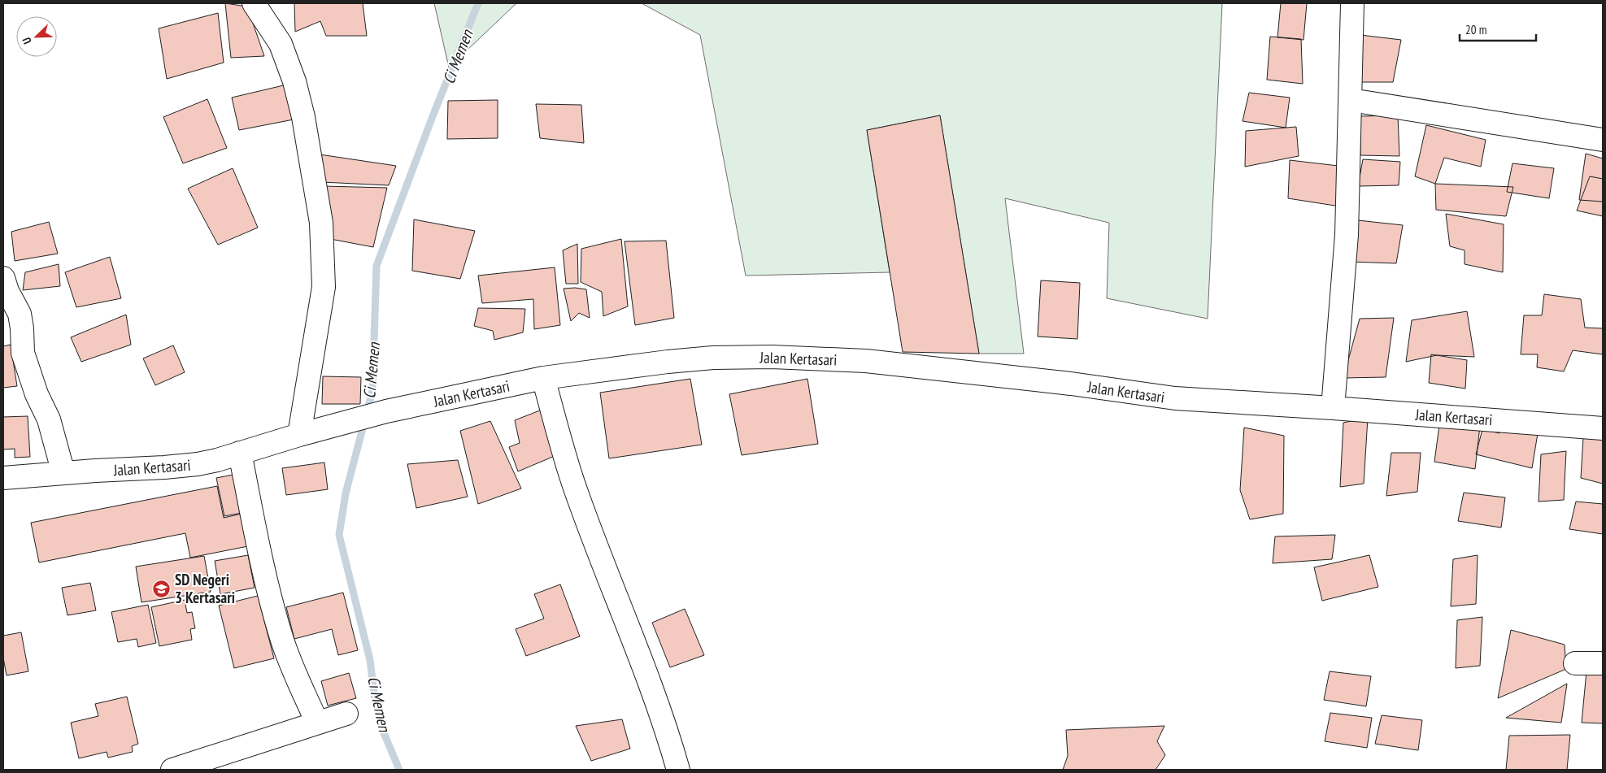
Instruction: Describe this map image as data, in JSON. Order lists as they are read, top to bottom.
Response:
{
  "streets": {
    "street": ["Jalan Kertasari"]
  },
  "water": ["Ci Memen"],
  "places": {
    "school or university": ["SD Negeri 3 Kertasari"]
  },
  "scale_bar": "20 m",
  "north": "bottom left"
}
